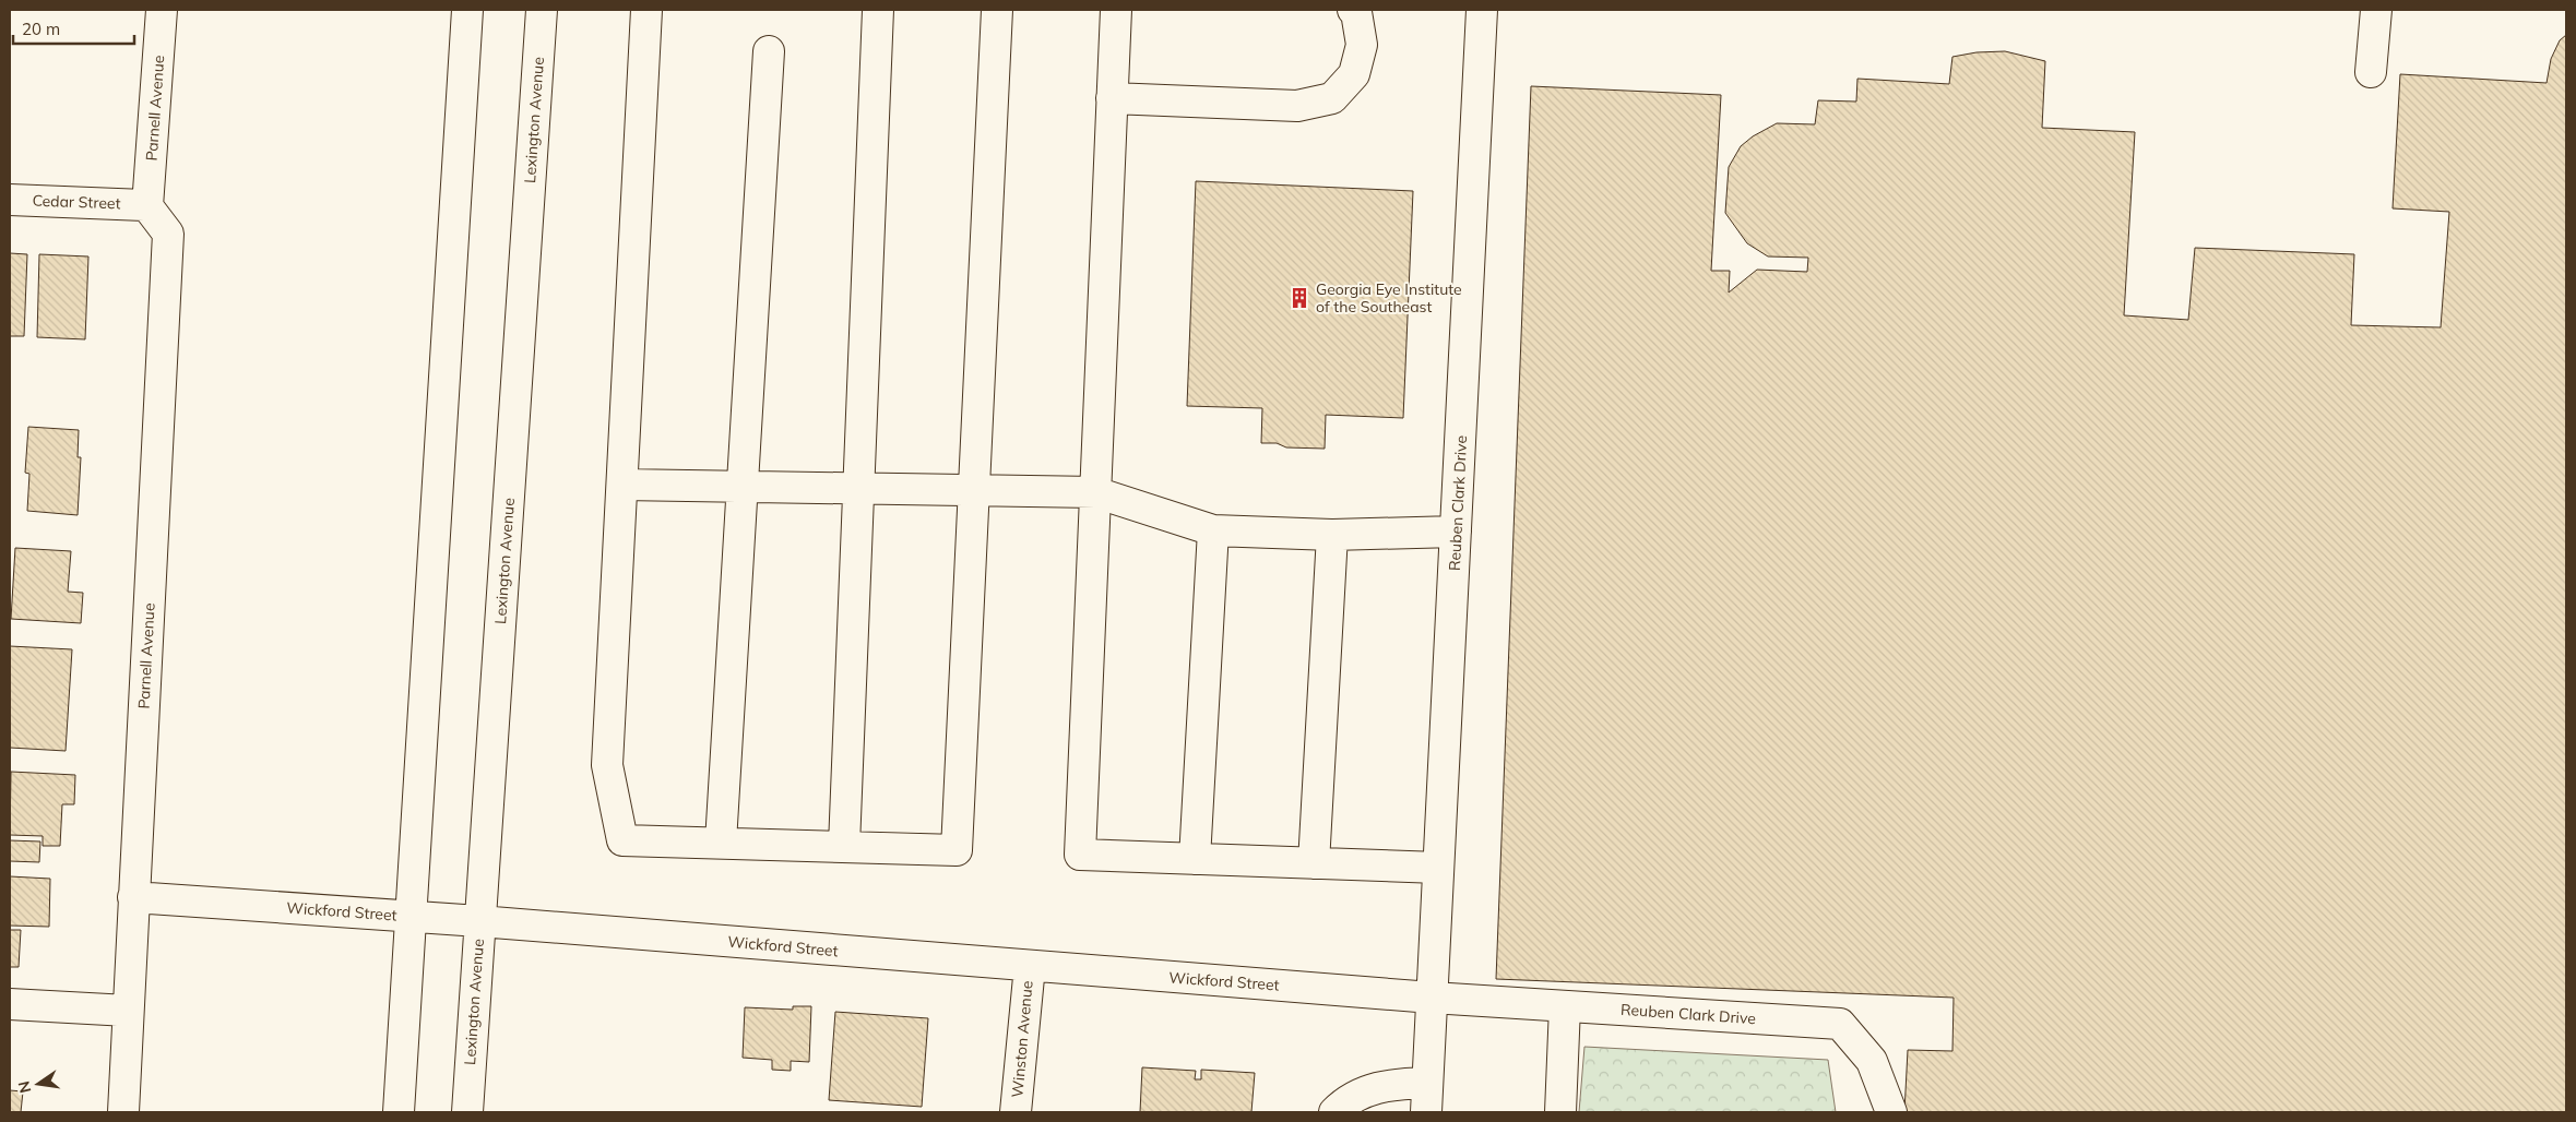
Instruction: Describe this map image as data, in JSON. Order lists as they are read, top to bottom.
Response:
{
  "streets": {
    "street": [
      "Parnell Avenue",
      "Lexington Avenue",
      "Cedar Street",
      "Reuben Clark Drive",
      "Wickford Street",
      "Winston Avenue"
    ]
  },
  "crossings": [
    ["Parnell Avenue", "Cedar Street"],
    ["Parnell Avenue", "Wickford Street"],
    ["Lexington Avenue", "Wickford Street"],
    ["Reuben Clark Drive", "Wickford Street"],
    ["Wickford Street", "Winston Avenue"]
  ],
  "places": {
    "building": ["Georgia Eye Institute of the Southeast"]
  },
  "scale_bar": "20 m",
  "north": "left"
}
